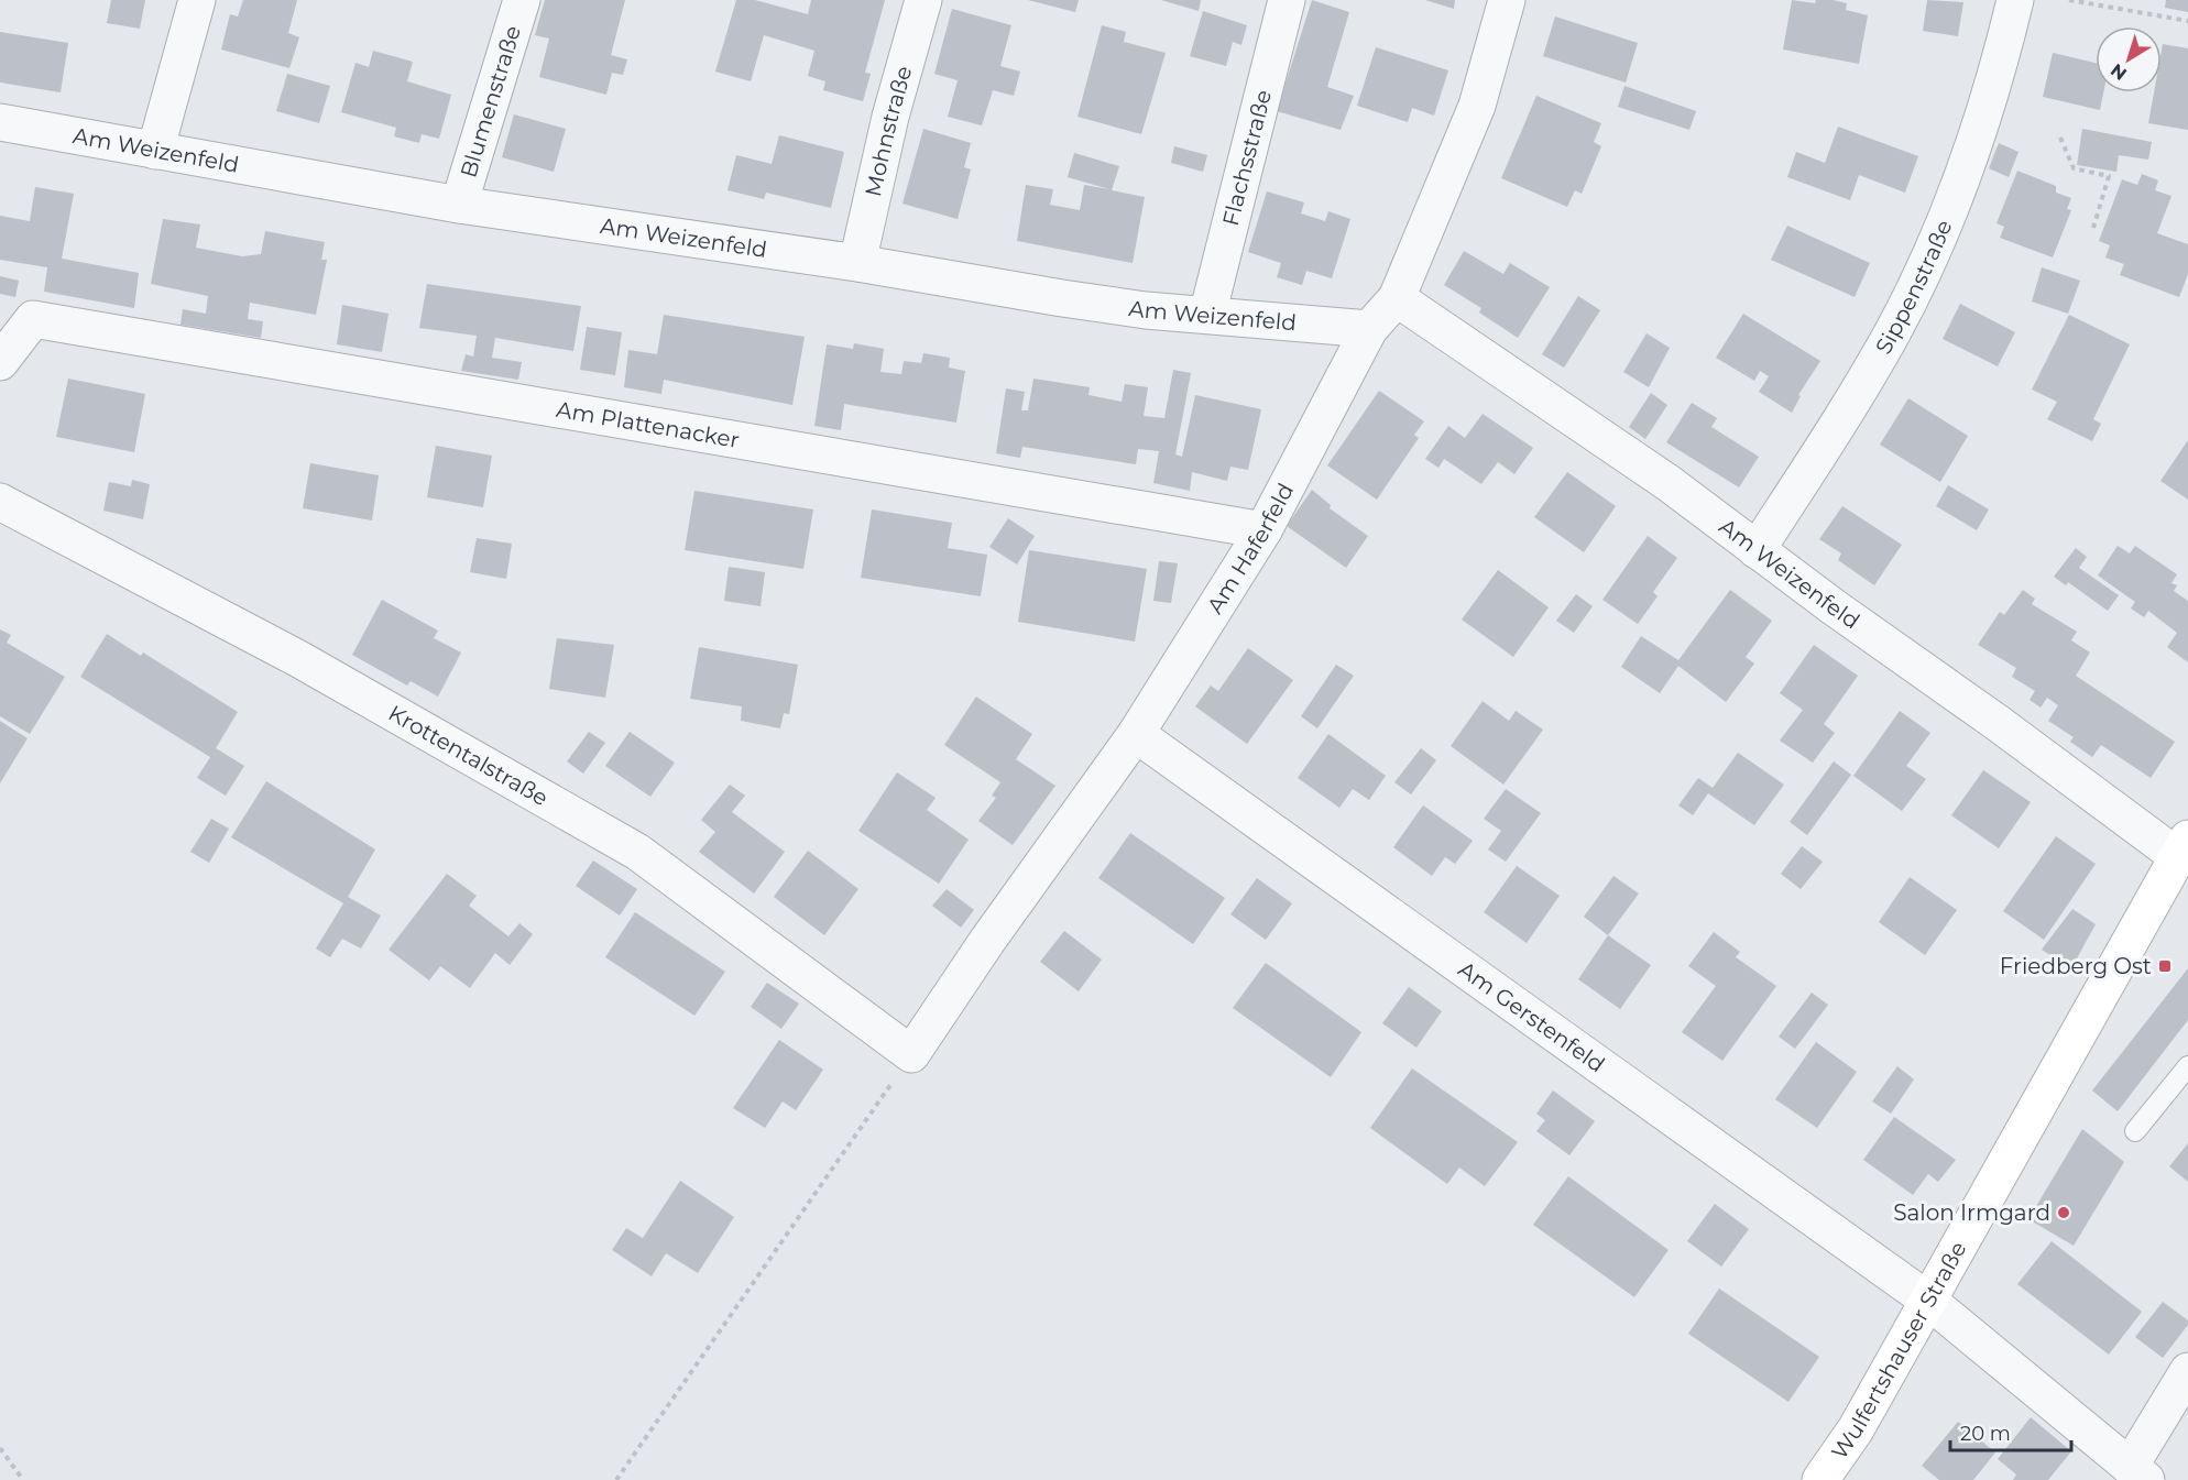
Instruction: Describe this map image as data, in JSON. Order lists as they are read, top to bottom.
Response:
{
  "streets": {
    "main road": ["Wulfertshauser Straße"],
    "street": [
      "Blumenstraße",
      "Mohnstraße",
      "Am Weizenfeld",
      "Flachsstraße",
      "Sippenstraße",
      "Am Plattenacker",
      "Am Haferfeld",
      "Krottentalstraße",
      "Am Gerstenfeld"
    ]
  },
  "crossings": [
    ["Blumenstraße", "Am Weizenfeld"],
    ["Mohnstraße", "Am Weizenfeld"],
    ["Am Weizenfeld", "Flachsstraße"],
    ["Am Weizenfeld", "Sippenstraße"],
    ["Am Weizenfeld", "Am Haferfeld"],
    ["Am Weizenfeld", "Wulfertshauser Straße"],
    ["Am Plattenacker", "Am Haferfeld"],
    ["Am Haferfeld", "Krottentalstraße"],
    ["Am Haferfeld", "Am Gerstenfeld"],
    ["Am Gerstenfeld", "Wulfertshauser Straße"]
  ],
  "places": {
    "transit": ["Friedberg Ost"],
    "other": ["Salon Irmgard"]
  },
  "scale_bar": "20 m",
  "north": "bottom left"
}
